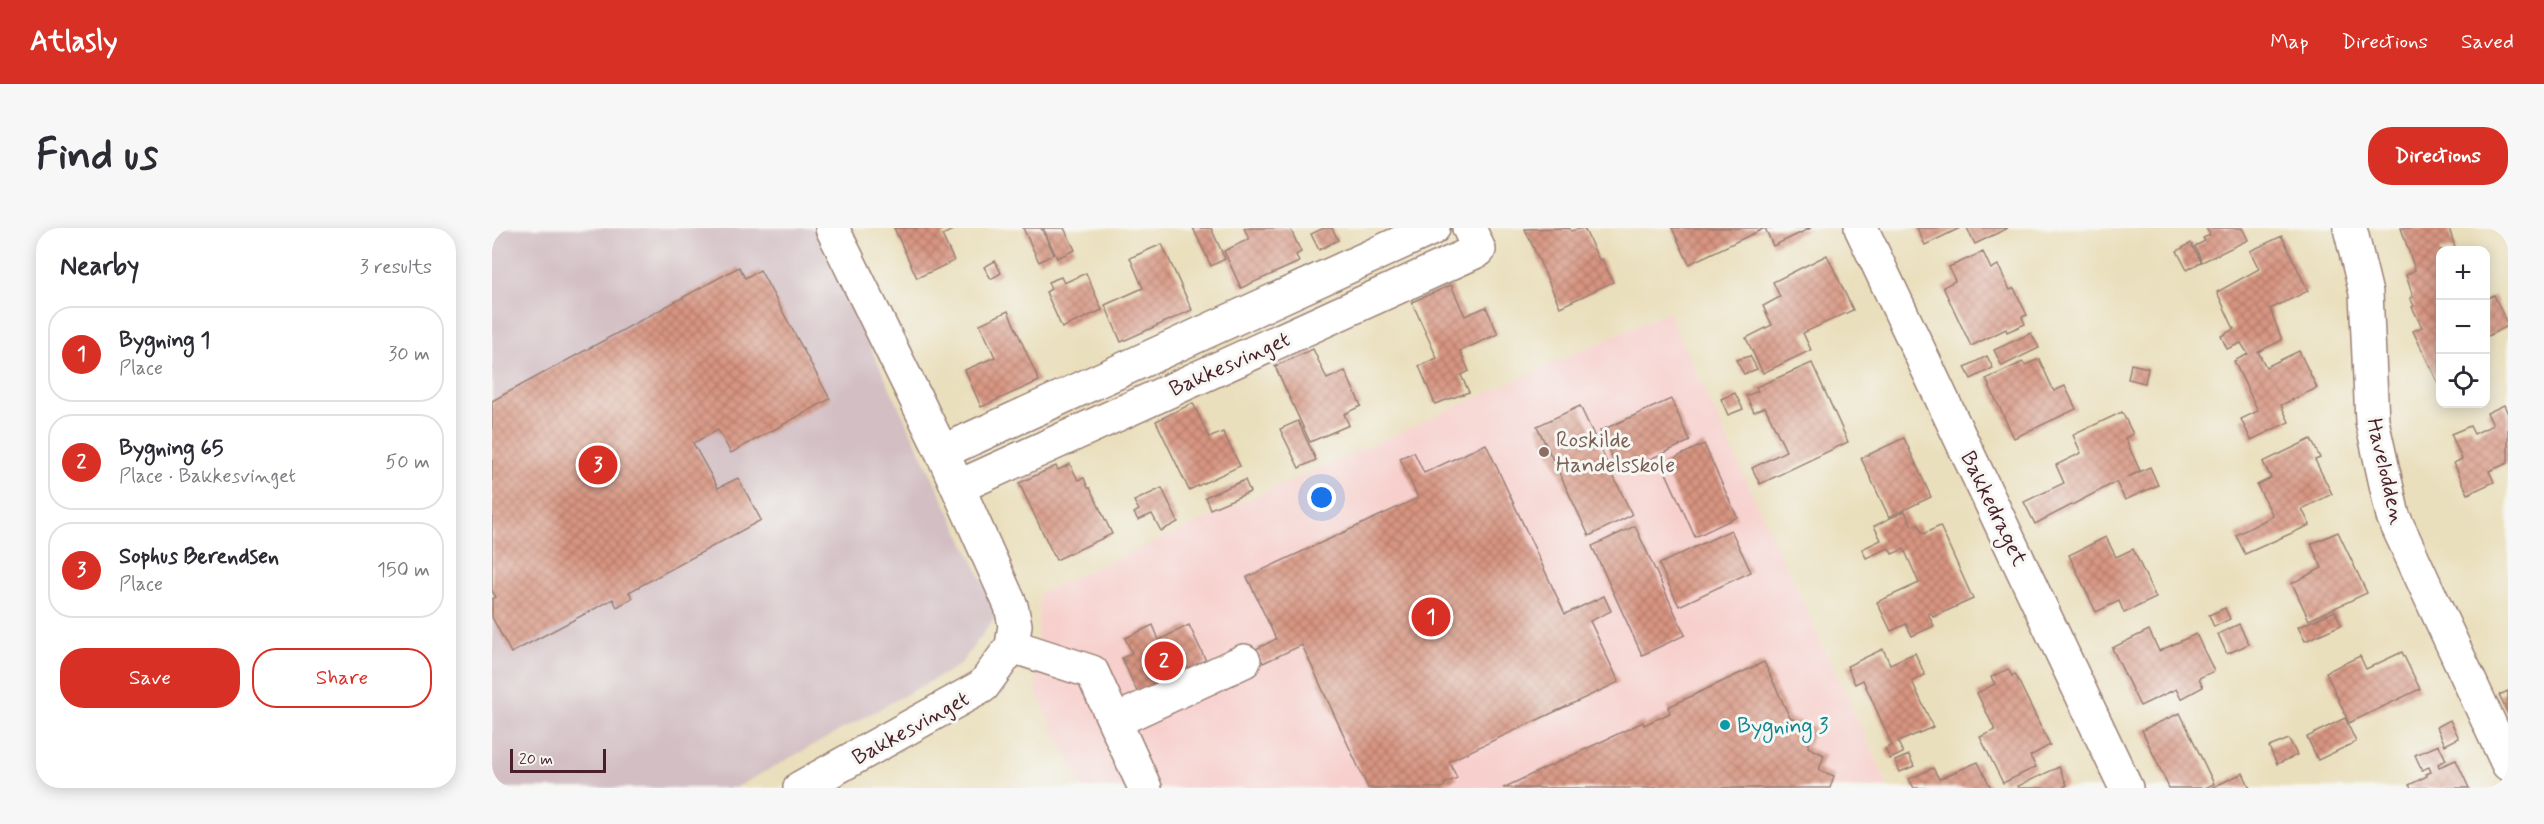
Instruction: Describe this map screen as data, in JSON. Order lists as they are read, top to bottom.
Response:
{
  "streets": {
    "street": ["Bakkesvinget", "Havelodden", "Bakkedraget"]
  },
  "places": ["Roskilde Handelsskole", "Bygning 3"],
  "scale_bar": "20 m",
  "page": {
    "header": "Atlasly",
    "nav": ["Map", "Directions", "Saved"],
    "buttons": [
      "Directions",
      ["Save", "Share"]
    ],
    "title": "Find us",
    "heading": ["Nearby", "3 results"],
    "map_buttons": ["+", "−"],
    "list": [
      {
        "mark": "1",
        "name": "Bygning 1",
        "note": "Place",
        "value": "30 m"
      },
      {
        "mark": "2",
        "name": "Bygning 65",
        "note": "Place · Bakkesvinget",
        "value": "50 m"
      },
      {
        "mark": "3",
        "name": "Sophus Berendsen",
        "note": "Place",
        "value": "150 m"
      }
    ],
    "pins": ["3", "1", "2"],
    "scale": "20 m"
  }
}
